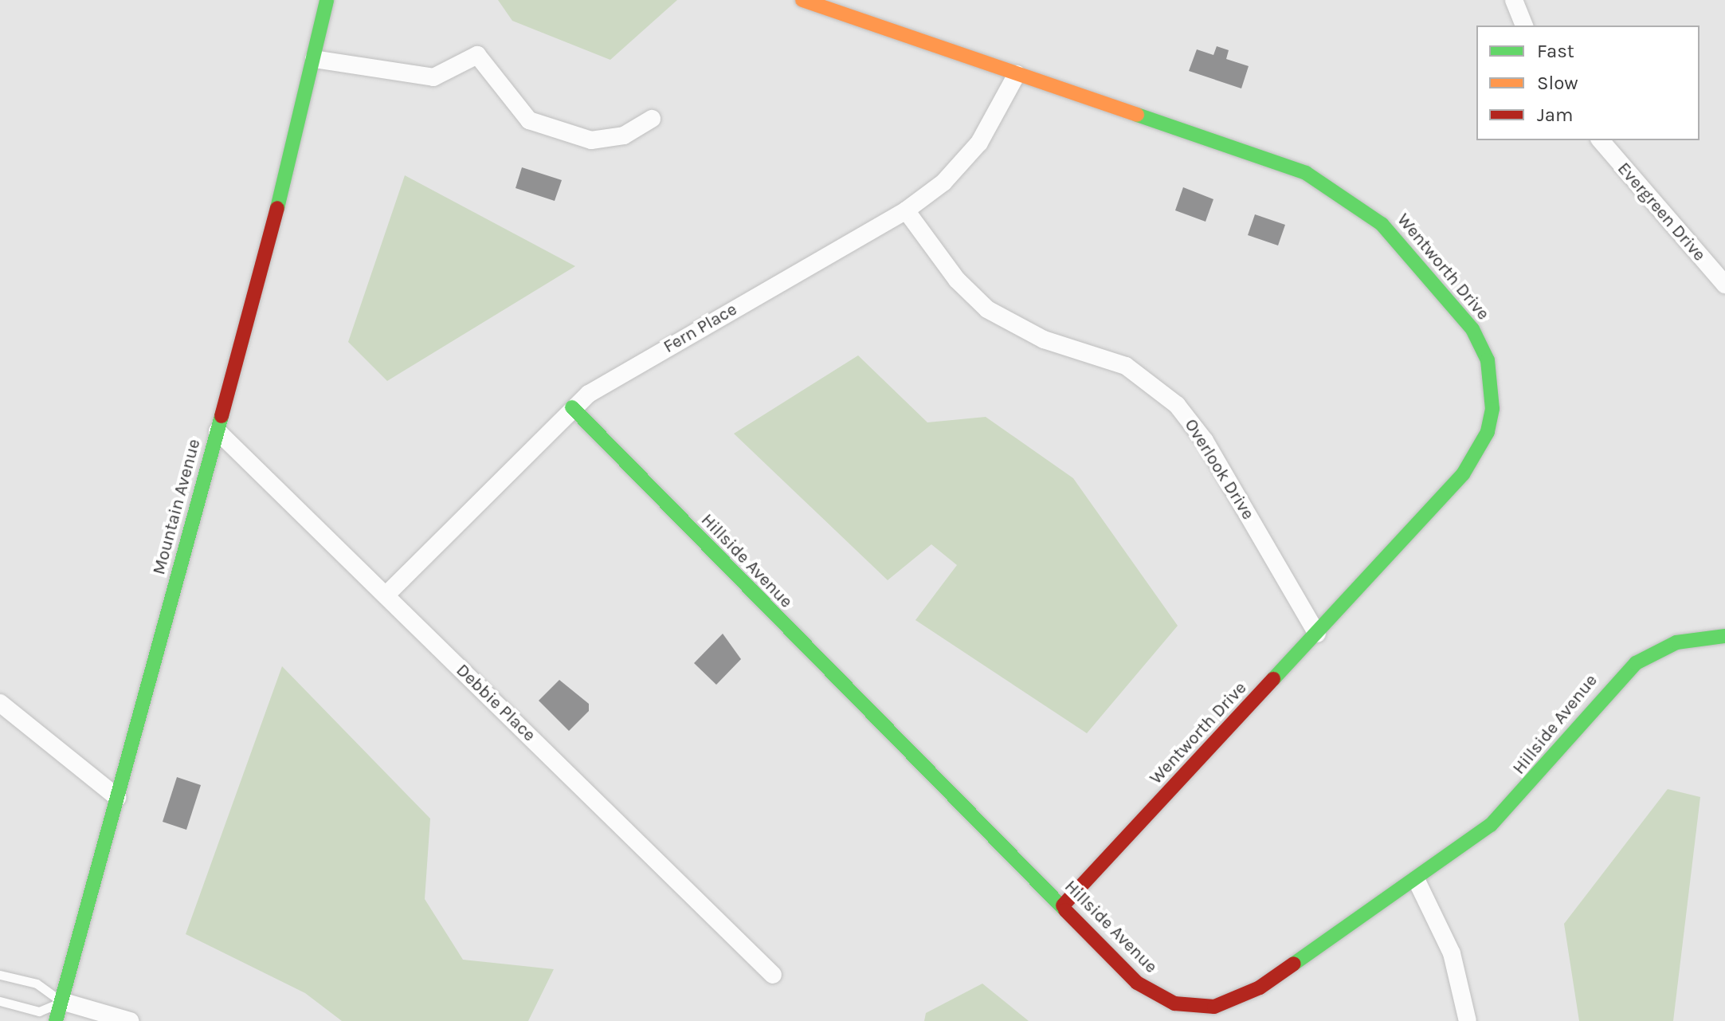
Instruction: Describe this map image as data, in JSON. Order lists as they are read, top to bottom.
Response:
{
  "streets": {
    "street": [
      "Evergreen Drive",
      "Wentworth Drive",
      "Fern Place",
      "Overlook Drive",
      "Mountain Avenue",
      "Hillside Avenue",
      "Debbie Place"
    ]
  },
  "crossings": [
    ["Wentworth Drive", "Fern Place"],
    ["Wentworth Drive", "Overlook Drive"],
    ["Wentworth Drive", "Hillside Avenue"],
    ["Fern Place", "Overlook Drive"],
    ["Fern Place", "Hillside Avenue"],
    ["Fern Place", "Debbie Place"],
    ["Mountain Avenue", "Debbie Place"]
  ],
  "legend": ["Fast", "Slow", "Jam"]
}
